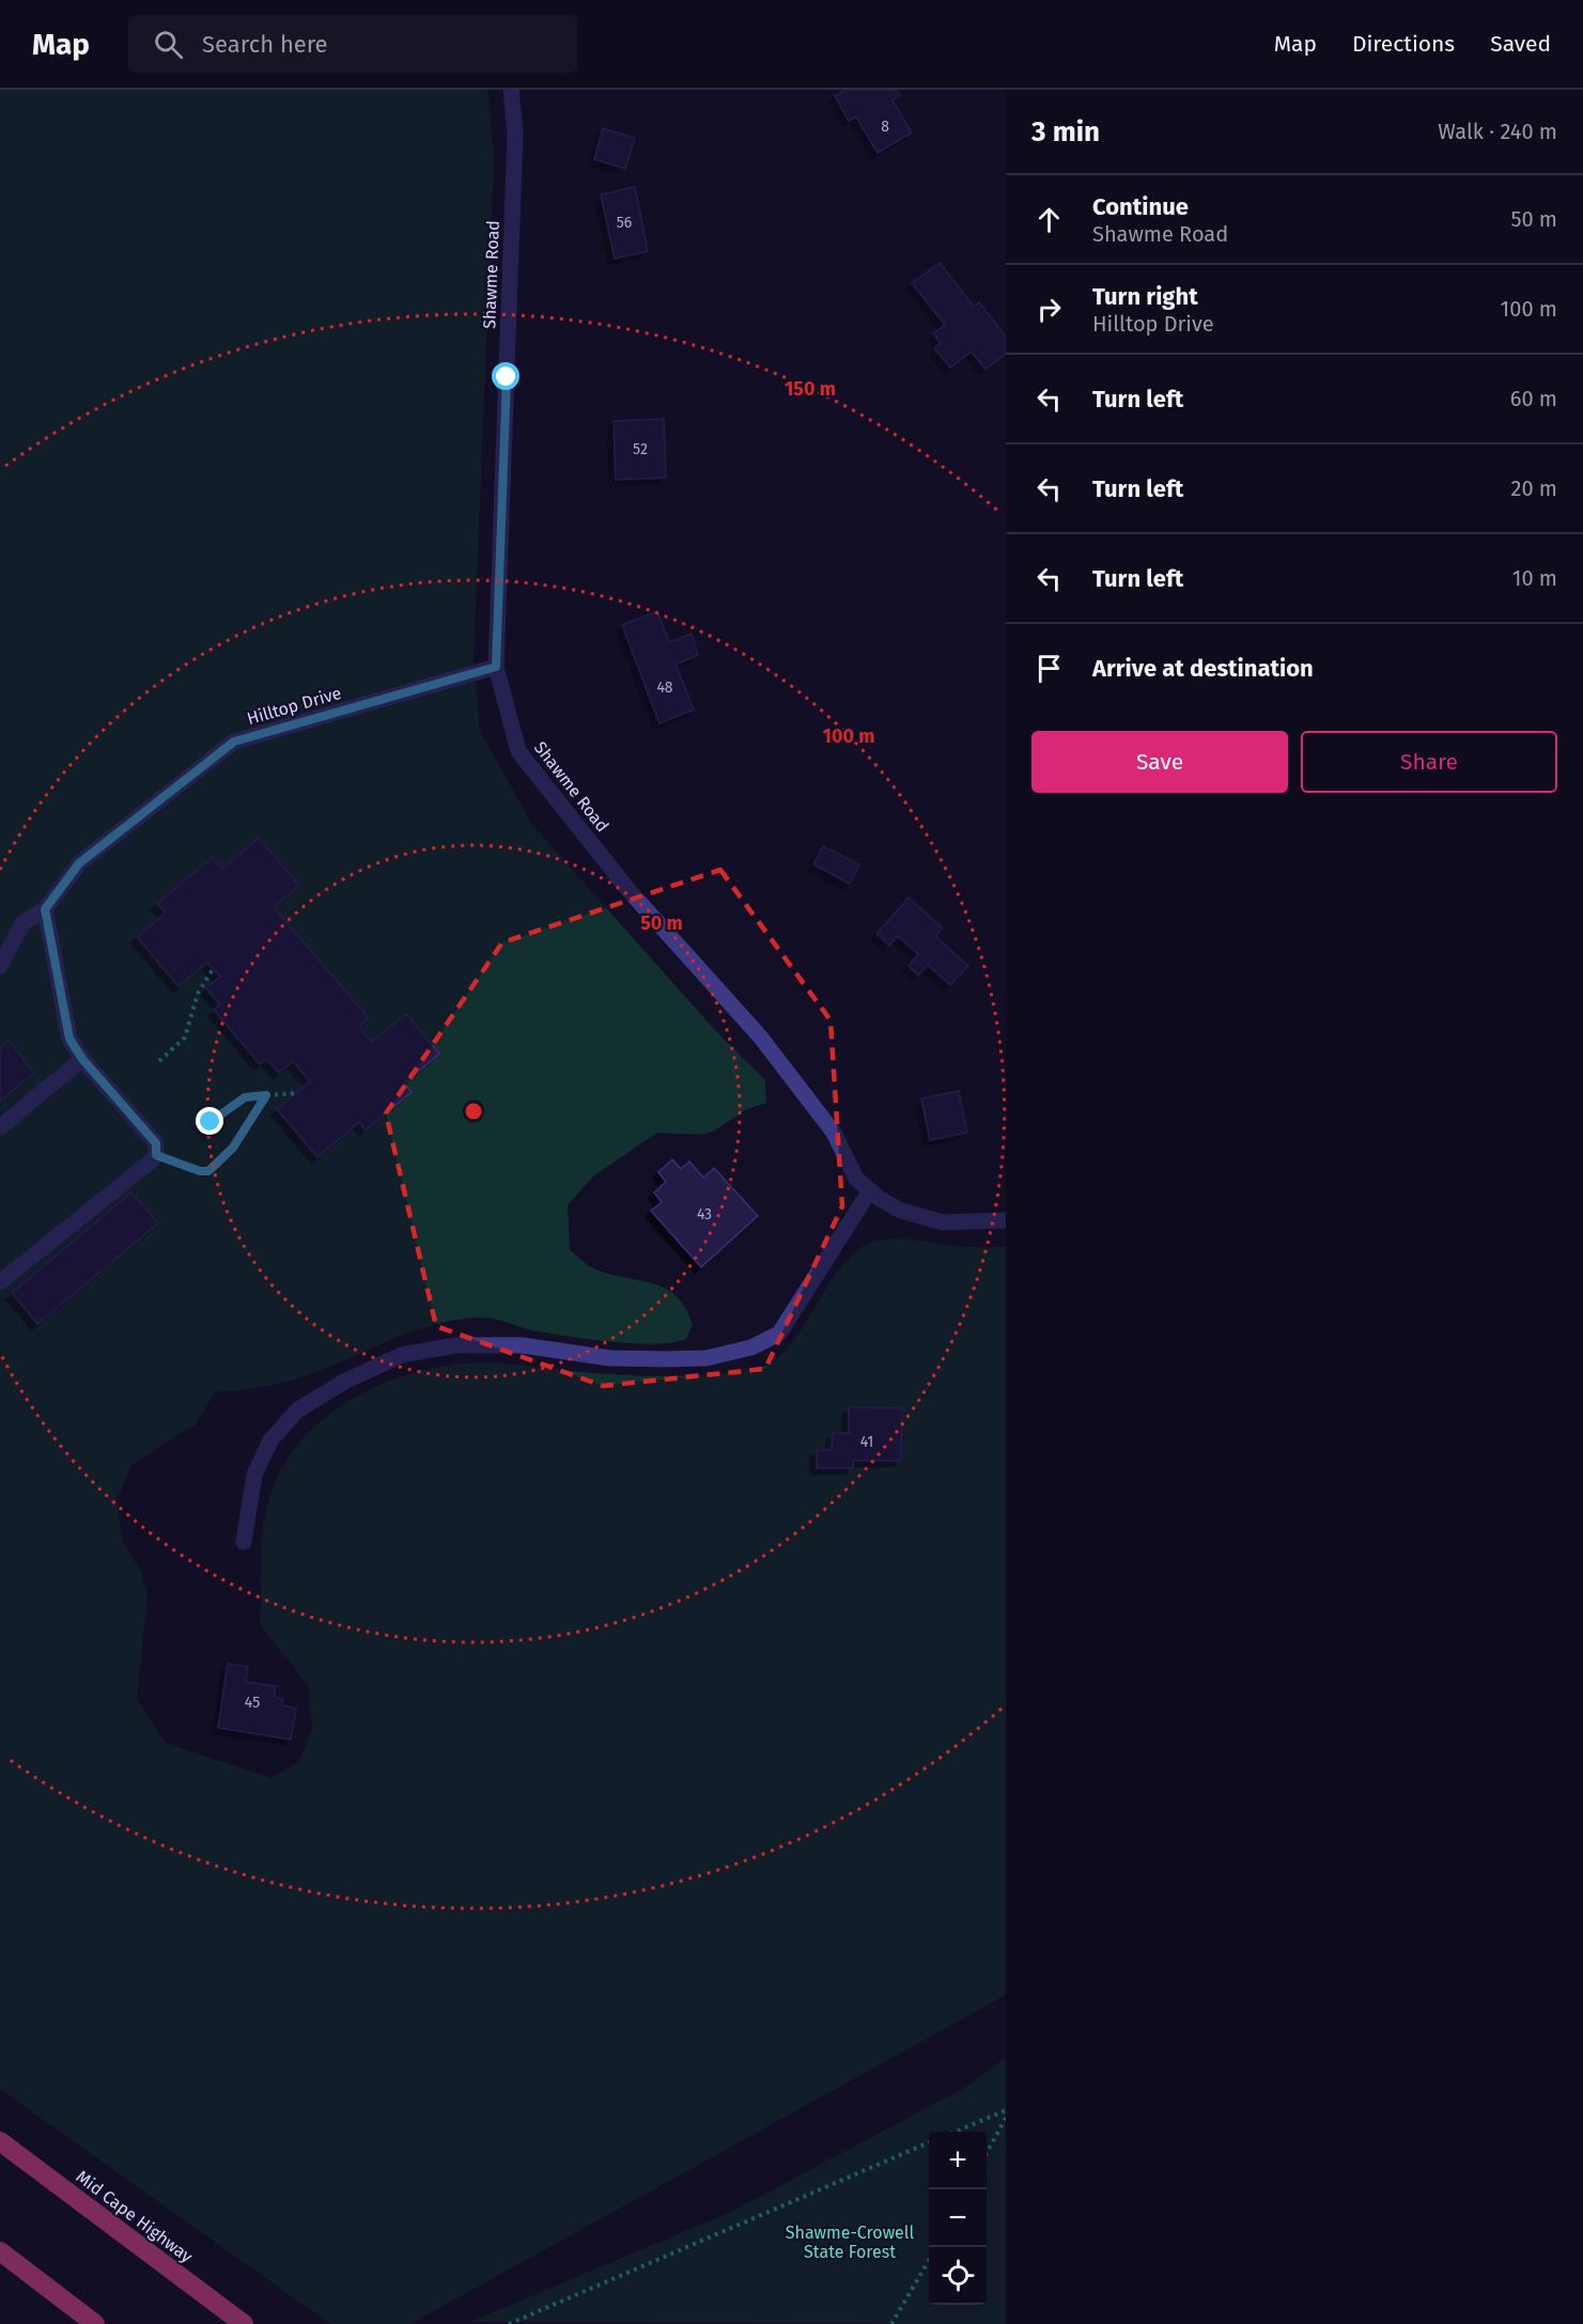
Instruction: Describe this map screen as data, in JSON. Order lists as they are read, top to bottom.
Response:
{
  "streets": {
    "highway": ["Mid Cape Highway"],
    "street": ["Shawme Road", "Hilltop Drive"]
  },
  "crossings": [
    ["Shawme Road", "Hilltop Drive"]
  ],
  "parks": ["Shawme-Crowell State Forest"],
  "house_numbers": [
    "8",
    "56",
    "52",
    "48",
    "43",
    "41",
    "45"
  ],
  "page": {
    "header": "Map",
    "search": "Search here",
    "nav": ["Map", "Directions", "Saved"],
    "heading": ["3 min", "Walk · 240 m"],
    "list": [
      ["Continue", "Shawme Road", "50 m"],
      ["Turn right", "Hilltop Drive", "100 m"],
      ["Turn left", "60 m"],
      ["Turn left", "20 m"],
      ["Turn left", "10 m"],
      "Arrive at destination"
    ],
    "buttons": ["Save", "Share"],
    "map_buttons": ["+", "−"]
  },
  "rings": ["150 m", "100 m", "50 m"]
}
